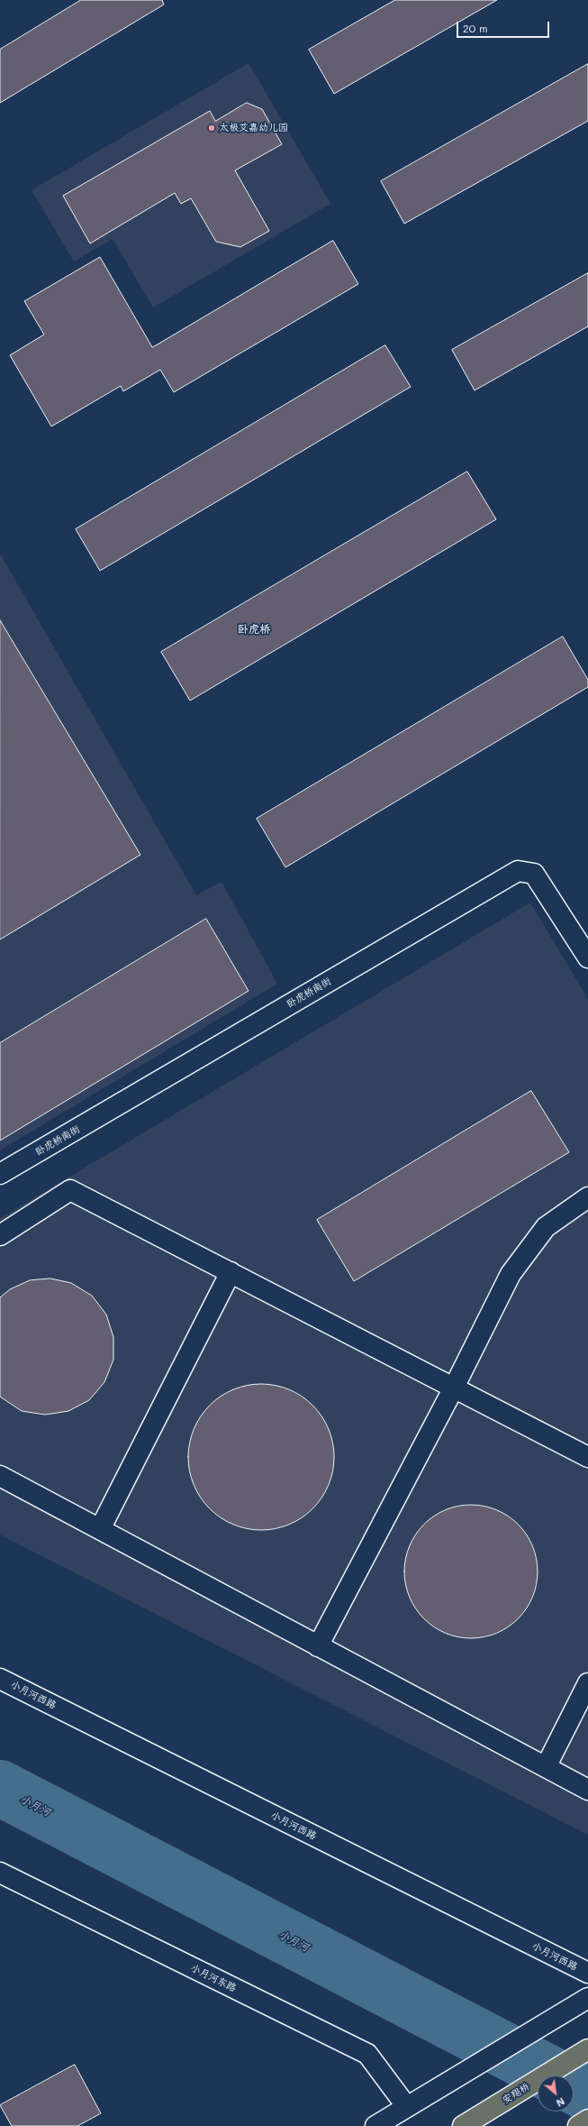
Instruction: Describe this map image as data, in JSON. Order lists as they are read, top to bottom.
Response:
{
  "streets": {
    "main road": ["安翔桥"],
    "street": ["卧虎桥南街", "小月河西路", "小月河东路"]
  },
  "districts": ["卧虎桥"],
  "water": ["小月河"],
  "places": ["太极艾嘉幼儿园"],
  "scale_bar": "20 m",
  "north": "bottom right"
}
